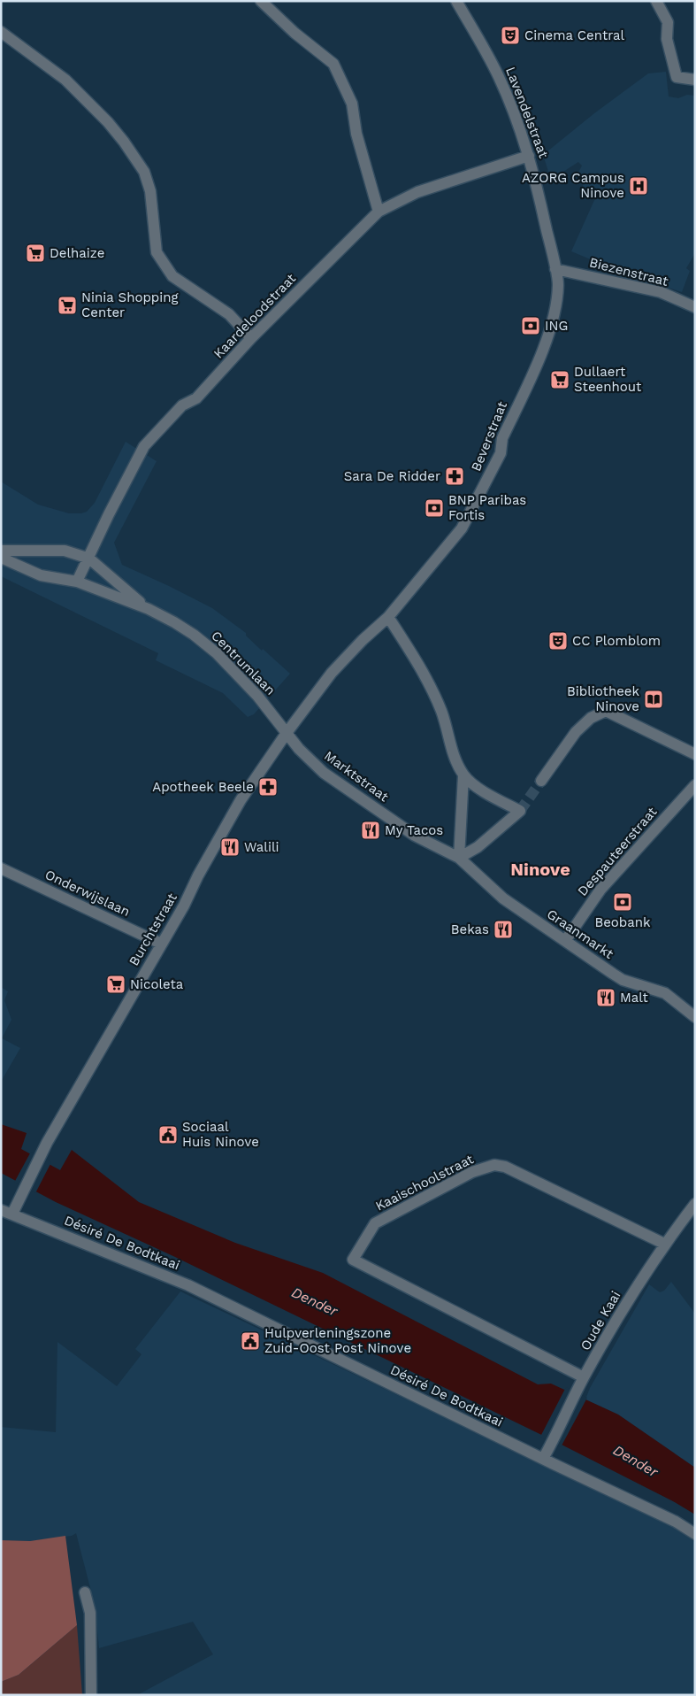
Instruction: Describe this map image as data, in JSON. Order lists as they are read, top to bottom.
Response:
{
  "streets": {
    "street": [
      "Lavendelstraat",
      "Biezenstraat",
      "Kaardeloodstraat",
      "Beverstraat",
      "Centrumlaan",
      "Marktstraat",
      "Despauteerstraat",
      "Onderwijslaan",
      "Burchtstraat",
      "Graanmarkt",
      "Kaaischoolstraat",
      "Désiré De Bodtkaai",
      "Oude Kaai"
    ]
  },
  "crossings": [
    ["Lavendelstraat", "Biezenstraat"],
    ["Lavendelstraat", "Kaardeloodstraat"],
    ["Lavendelstraat", "Beverstraat"],
    ["Biezenstraat", "Beverstraat"],
    ["Kaardeloodstraat", "Centrumlaan"],
    ["Beverstraat", "Centrumlaan"],
    ["Beverstraat", "Marktstraat"],
    ["Beverstraat", "Burchtstraat"],
    ["Centrumlaan", "Marktstraat"],
    ["Centrumlaan", "Burchtstraat"],
    ["Marktstraat", "Burchtstraat"],
    ["Marktstraat", "Graanmarkt"],
    ["Despauteerstraat", "Graanmarkt"],
    ["Onderwijslaan", "Burchtstraat"],
    ["Burchtstraat", "Désiré De Bodtkaai"],
    ["Kaaischoolstraat", "Oude Kaai"],
    ["Désiré De Bodtkaai", "Oude Kaai"]
  ],
  "districts": ["Ninove"],
  "water": ["Dender"],
  "places": {
    "theatre": ["Cinema Central", "CC Plomblom"],
    "hospital": ["AZORG Campus Ninove"],
    "supermarket": [
      "Delhaize",
      "Ninia Shopping Center",
      "Dullaert Steenhout",
      "Nicoleta"
    ],
    "bank": ["ING", "BNP Paribas Fortis", "Beobank"],
    "pharmacy": ["Sara De Ridder", "Apotheek Beele"],
    "library": ["Bibliotheek Ninove"],
    "restaurant": [
      "My Tacos",
      "Walili",
      "Bekas",
      "Malt"
    ],
    "public building": ["Sociaal Huis Ninove", "Hulpverleningszone Zuid-Oost Post Ninove"]
  }
}
